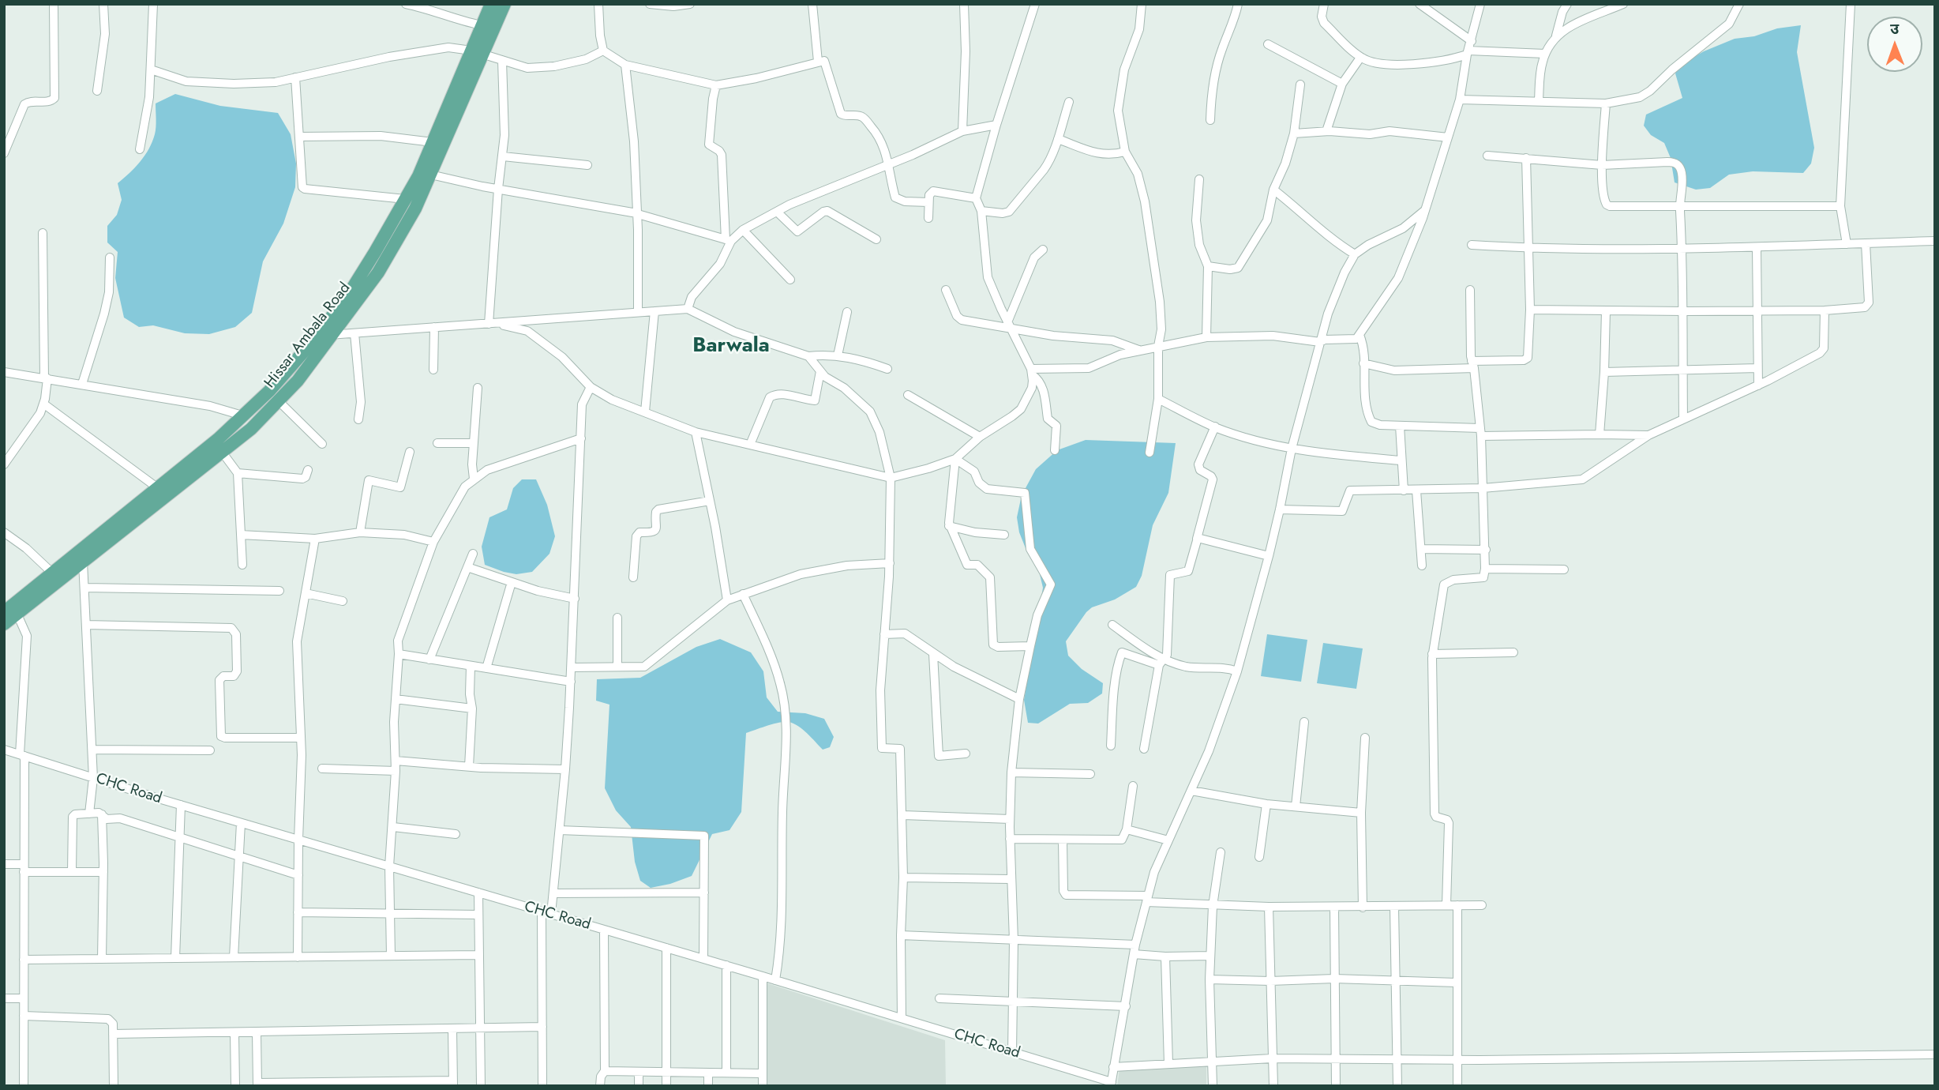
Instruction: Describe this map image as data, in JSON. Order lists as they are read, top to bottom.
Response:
{
  "streets": {
    "main road": ["Hissar Ambala Road"],
    "street": ["CHC Road"]
  },
  "districts": ["Barwala"],
  "north": "top"
}
